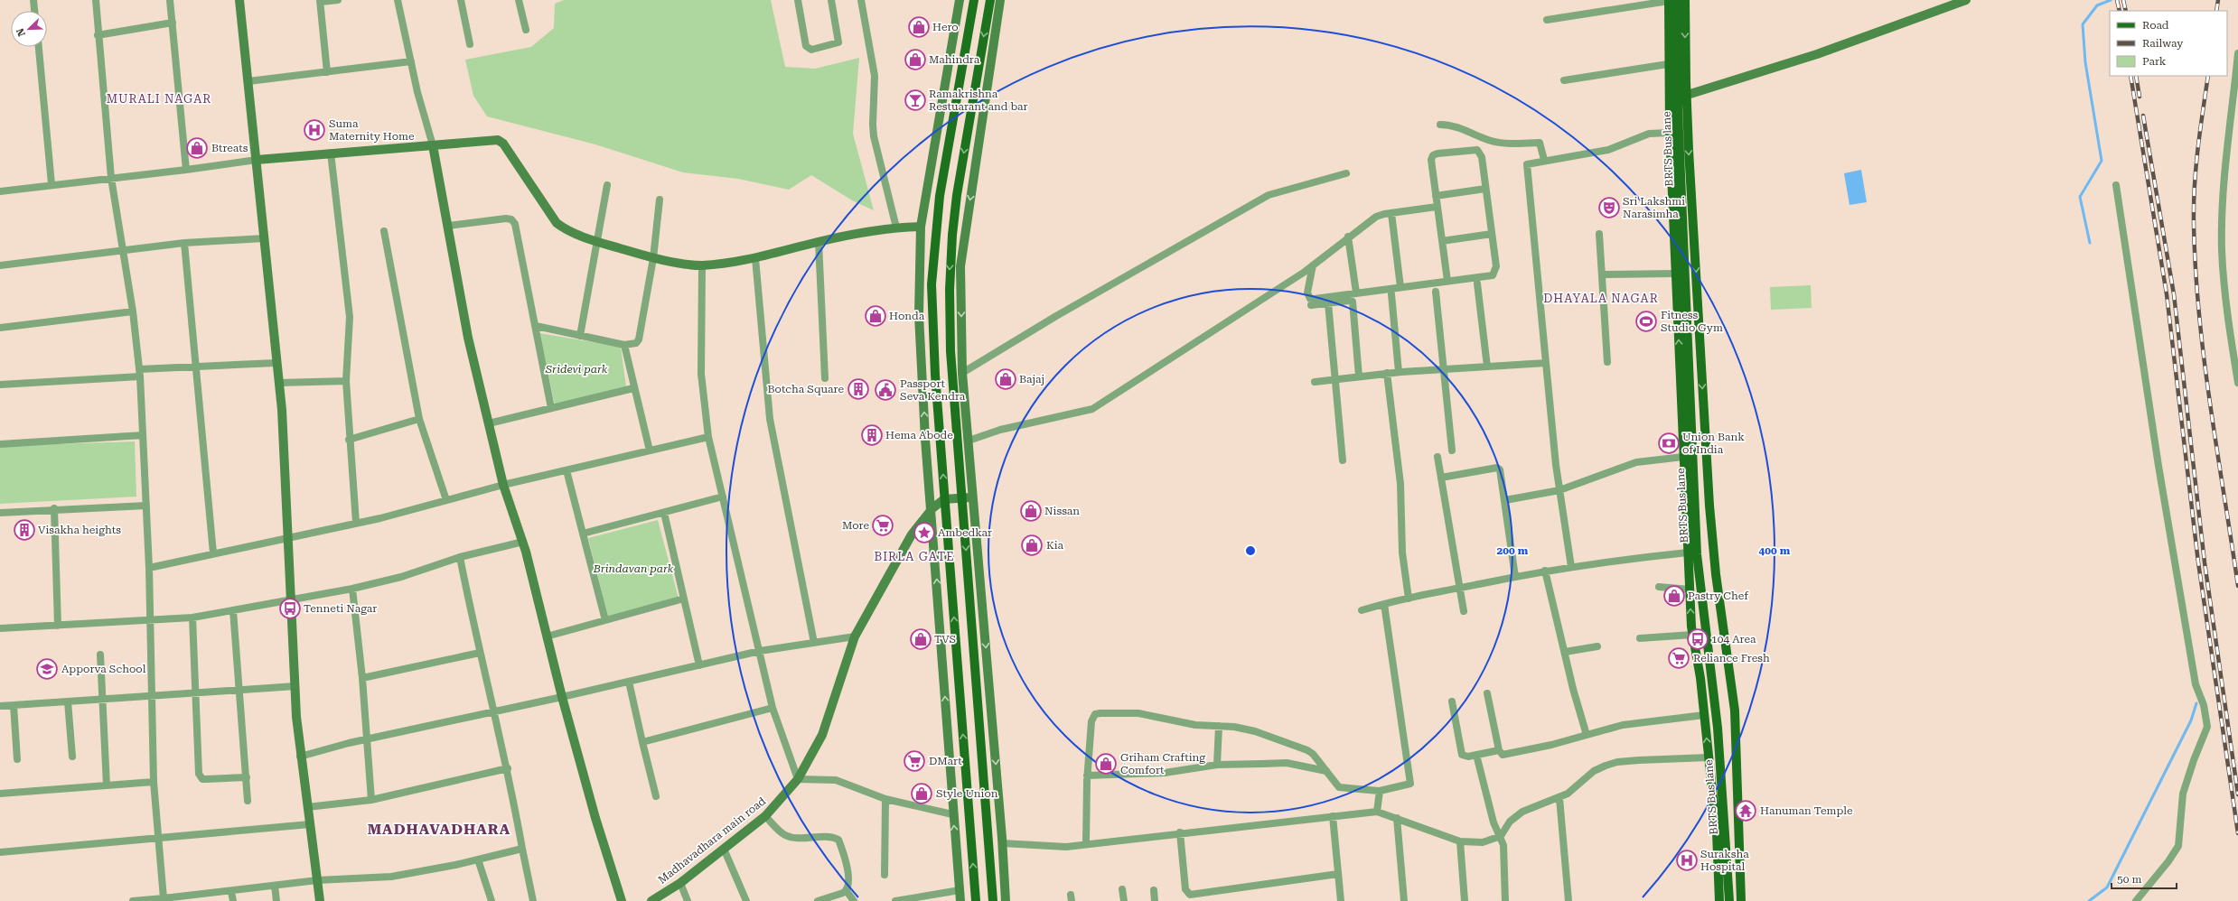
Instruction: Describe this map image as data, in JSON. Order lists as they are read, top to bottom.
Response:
{
  "streets": {
    "main road": ["BRTS Bus lane"],
    "street": ["Madhavadhara main road"]
  },
  "districts": [
    "MURALI NAGAR",
    "DHAYALA NAGAR",
    "BIRLA GATE",
    "MADHAVADHARA"
  ],
  "parks": ["Sridevi park", "Brindavan park"],
  "places": {
    "shop": [
      "Hero",
      "Mahindra",
      "Btreats",
      "Honda",
      "Bajaj",
      "Nissan",
      "Kia",
      "Pastry Chef",
      "TVS",
      "Griham Crafting Comfort",
      "Style Union"
    ],
    "bar": ["Ramakrishna Restuarant and bar"],
    "hospital": ["Suma Maternity Home", "Suraksha Hospital"],
    "theatre": ["Sri Lakshmi Narasimha"],
    "sports": ["Fitness Studio Gym"],
    "building": ["Botcha Square", "Hema Abode", "Visakha heights"],
    "public building": ["Passport Seva Kendra"],
    "bank": ["Union Bank of India"],
    "supermarket": ["More", "Reliance Fresh", "DMart"],
    "place": ["Ambedkar"],
    "bus stop": ["Tenneti Nagar", "104 Area"],
    "school or university": ["Apporva School"],
    "temple": ["Hanuman Temple"]
  },
  "legend": ["Road", "Railway", "Park"],
  "scale_bar": "50 m",
  "north": "bottom left",
  "rings": ["200 m", "400 m"]
}
